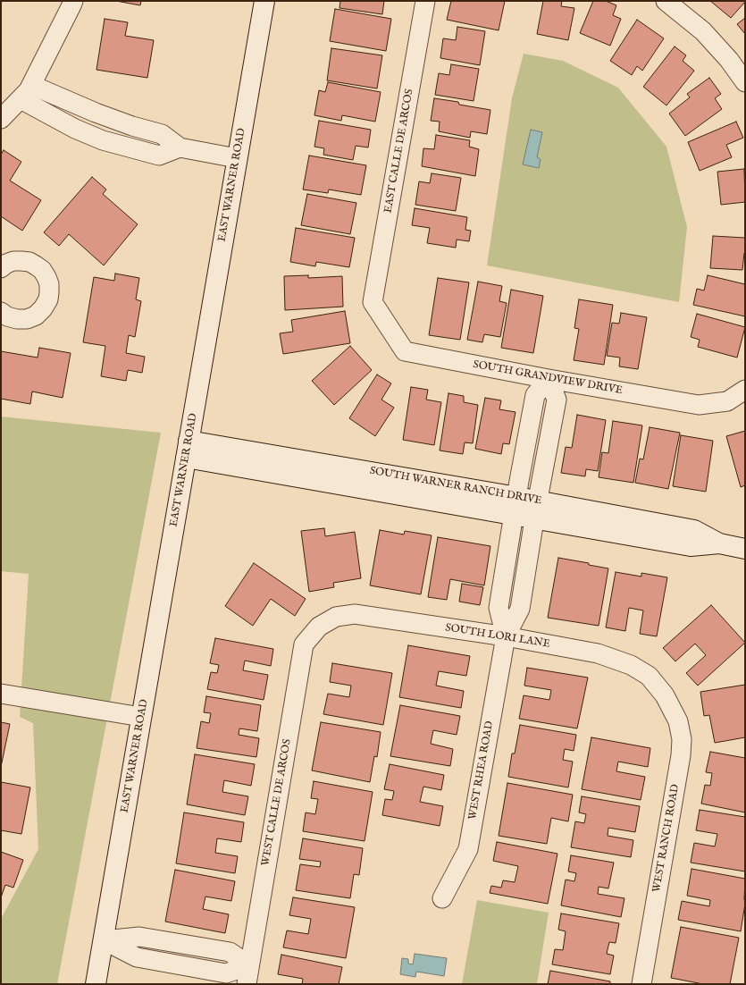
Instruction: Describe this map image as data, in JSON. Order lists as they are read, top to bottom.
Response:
{
  "streets": {
    "main road": ["EAST WARNER ROAD", "SOUTH WARNER RANCH DRIVE"],
    "street": [
      "EAST CALLE DE ARCOS",
      "SOUTH GRANDVIEW DRIVE",
      "SOUTH LORI LANE",
      "WEST RHEA ROAD",
      "WEST CALLE DE ARCOS",
      "WEST RANCH ROAD"
    ]
  },
  "crossings": [
    ["EAST CALLE DE ARCOS", "SOUTH GRANDVIEW DRIVE"],
    ["EAST WARNER ROAD", "SOUTH WARNER RANCH DRIVE"],
    ["SOUTH GRANDVIEW DRIVE", "WEST RHEA ROAD"],
    ["SOUTH WARNER RANCH DRIVE", "WEST RHEA ROAD"],
    ["SOUTH LORI LANE", "WEST RHEA ROAD"],
    ["SOUTH LORI LANE", "WEST CALLE DE ARCOS"],
    ["SOUTH LORI LANE", "WEST RANCH ROAD"]
  ]
}
